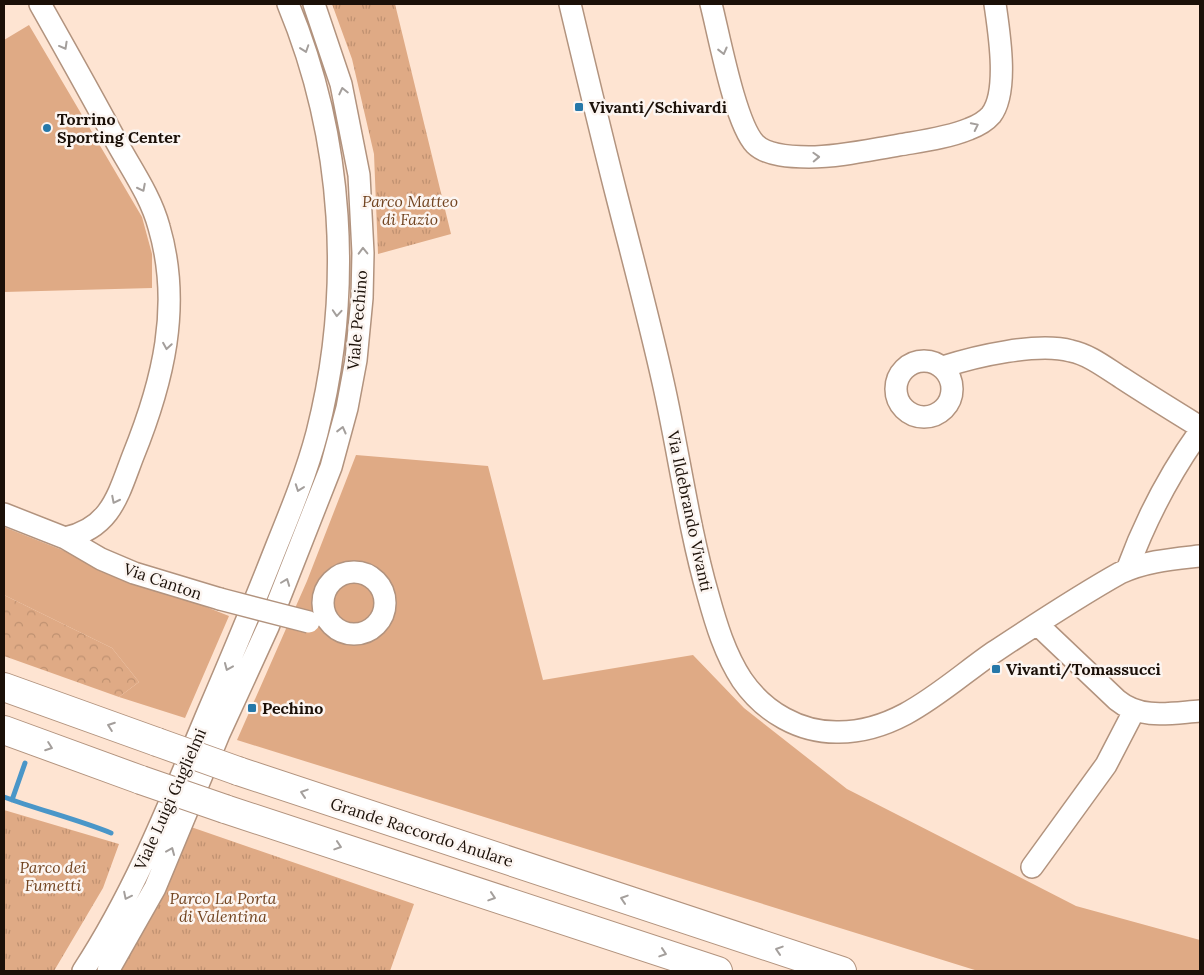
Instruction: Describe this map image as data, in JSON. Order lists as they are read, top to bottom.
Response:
{
  "streets": {
    "highway": ["Grande Raccordo Anulare"],
    "street": [
      "Viale Pechino",
      "Via Ildebrando Vivanti",
      "Via Canton",
      "Viale Luigi Guglielmi"
    ]
  },
  "crossings": [
    ["Viale Pechino", "Viale Luigi Guglielmi"]
  ],
  "parks": ["Parco Matteo di Fazio", "Parco dei Fumetti", "Parco La Porta di Valentina"],
  "places": {
    "transit": ["Vivanti/Schivardi", "Vivanti/Tomassucci", "Pechino"],
    "other": ["Torrino Sporting Center"]
  }
}
